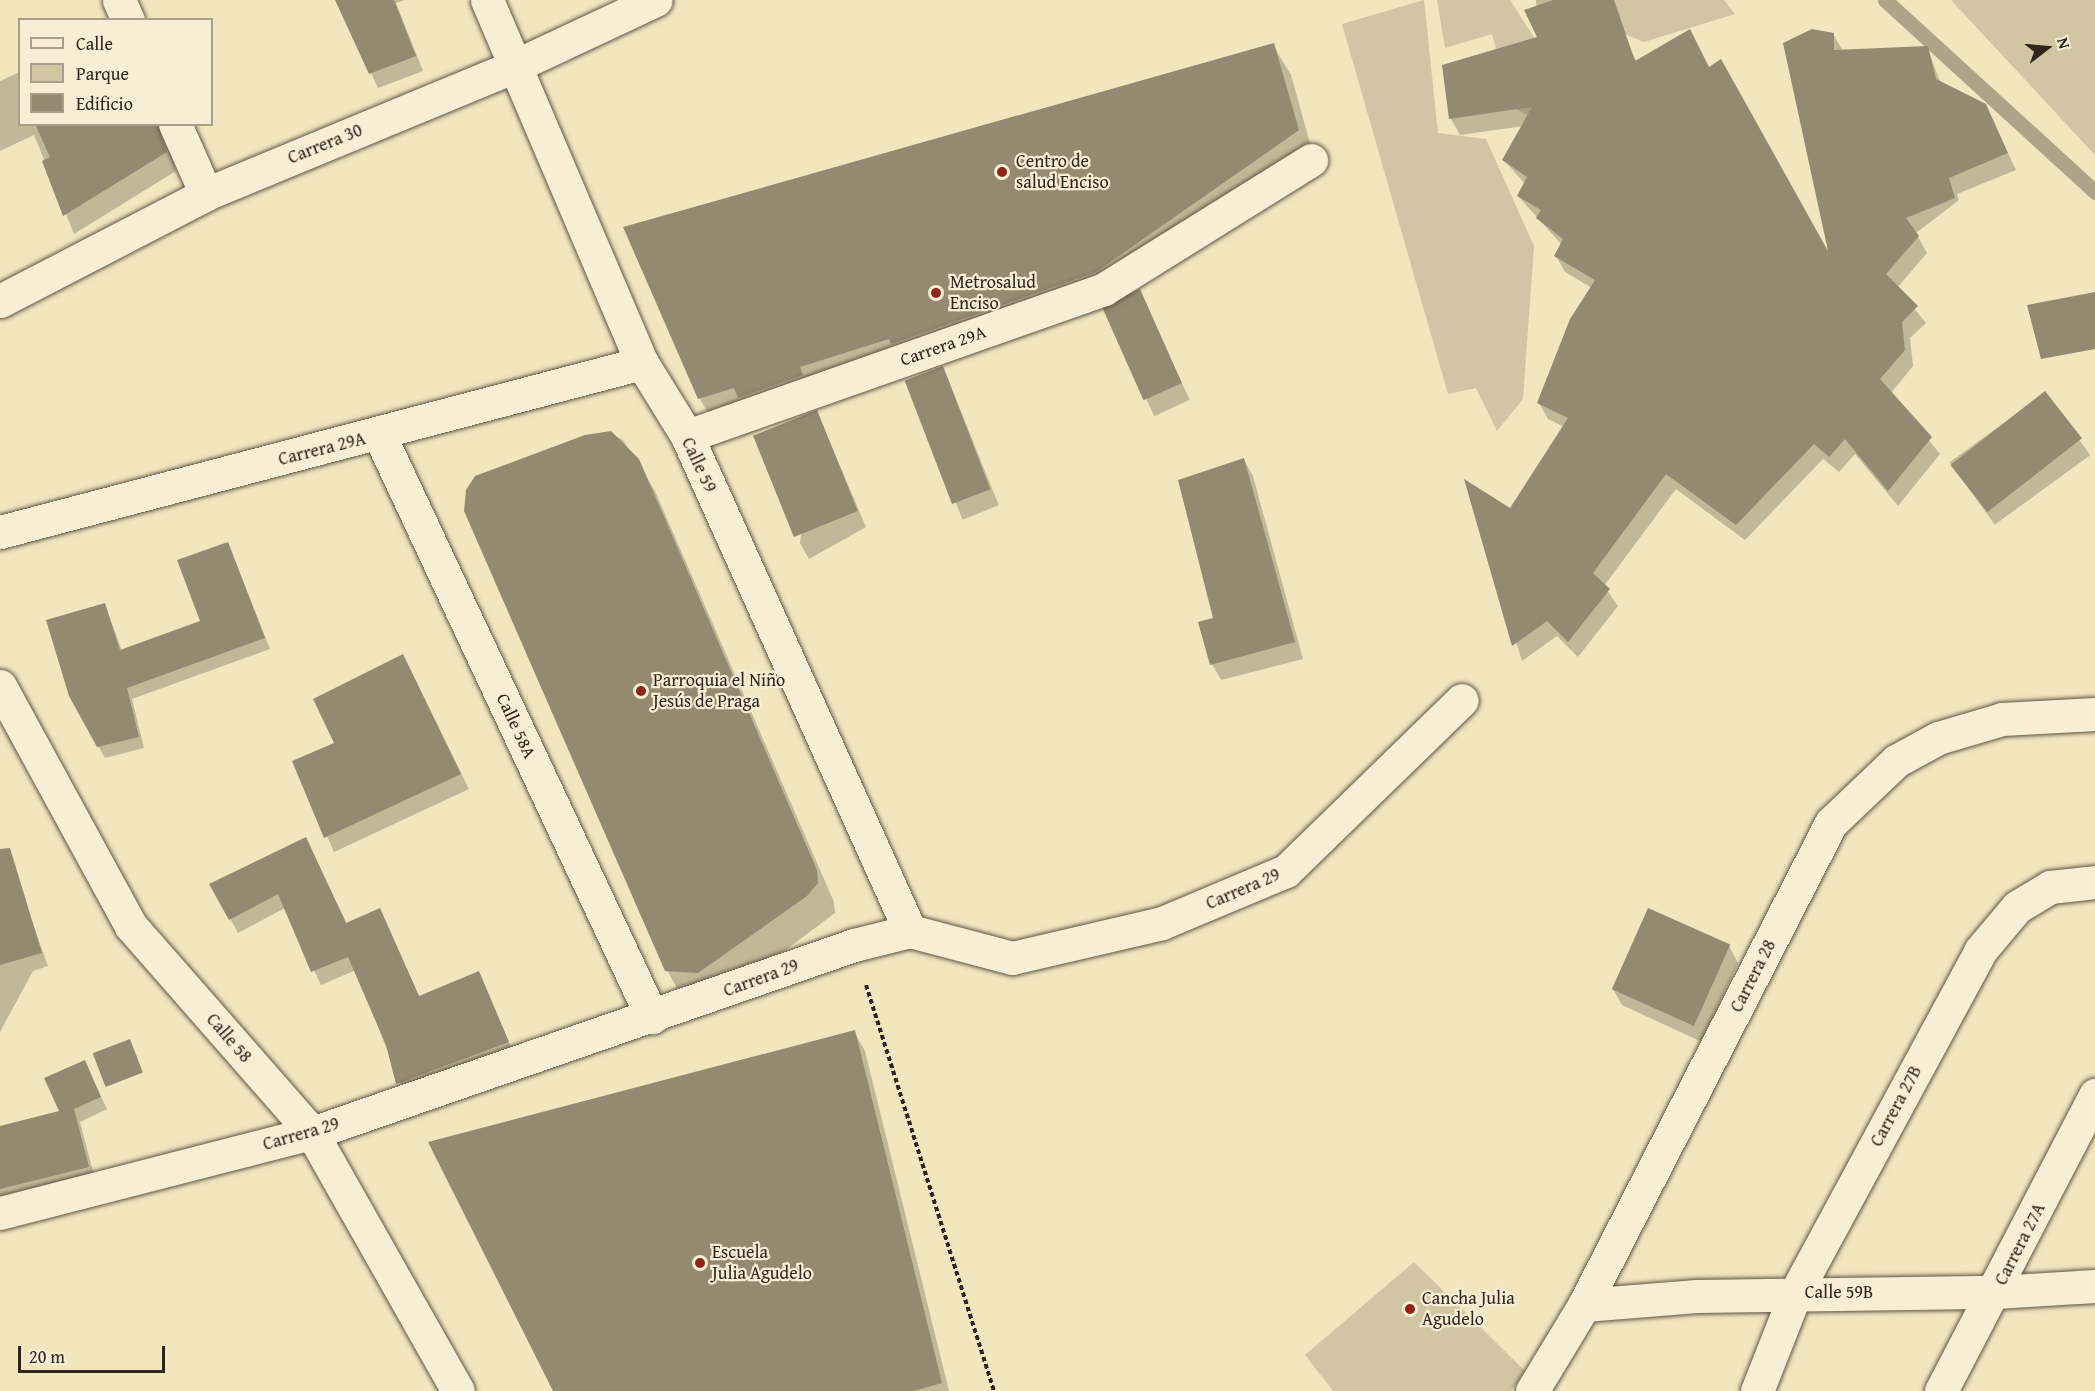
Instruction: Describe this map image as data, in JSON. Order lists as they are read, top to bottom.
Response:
{
  "streets": {
    "street": [
      "Carrera 30",
      "Carrera 29A",
      "Calle 59",
      "Calle 58A",
      "Carrera 29",
      "Carrera 28",
      "Calle 58",
      "Carrera 27B",
      "Carrera 27A",
      "Calle 59B"
    ]
  },
  "crossings": [
    ["Carrera 30", "Calle 59"],
    ["Carrera 29A", "Calle 59"],
    ["Carrera 29A", "Calle 58A"],
    ["Calle 59", "Carrera 29"],
    ["Calle 58A", "Carrera 29"],
    ["Carrera 29", "Calle 58"],
    ["Carrera 28", "Calle 59B"],
    ["Carrera 27B", "Calle 59B"],
    ["Carrera 27A", "Calle 59B"]
  ],
  "places": [
    "Centro de salud Enciso",
    "Metrosalud Enciso",
    "Parroquia el Niño Jesús de Praga",
    "Escuela Julia Agudelo",
    "Cancha Julia Agudelo"
  ],
  "legend": ["Calle", "Parque", "Edificio"],
  "scale_bar": "20 m",
  "north": "right"
}
